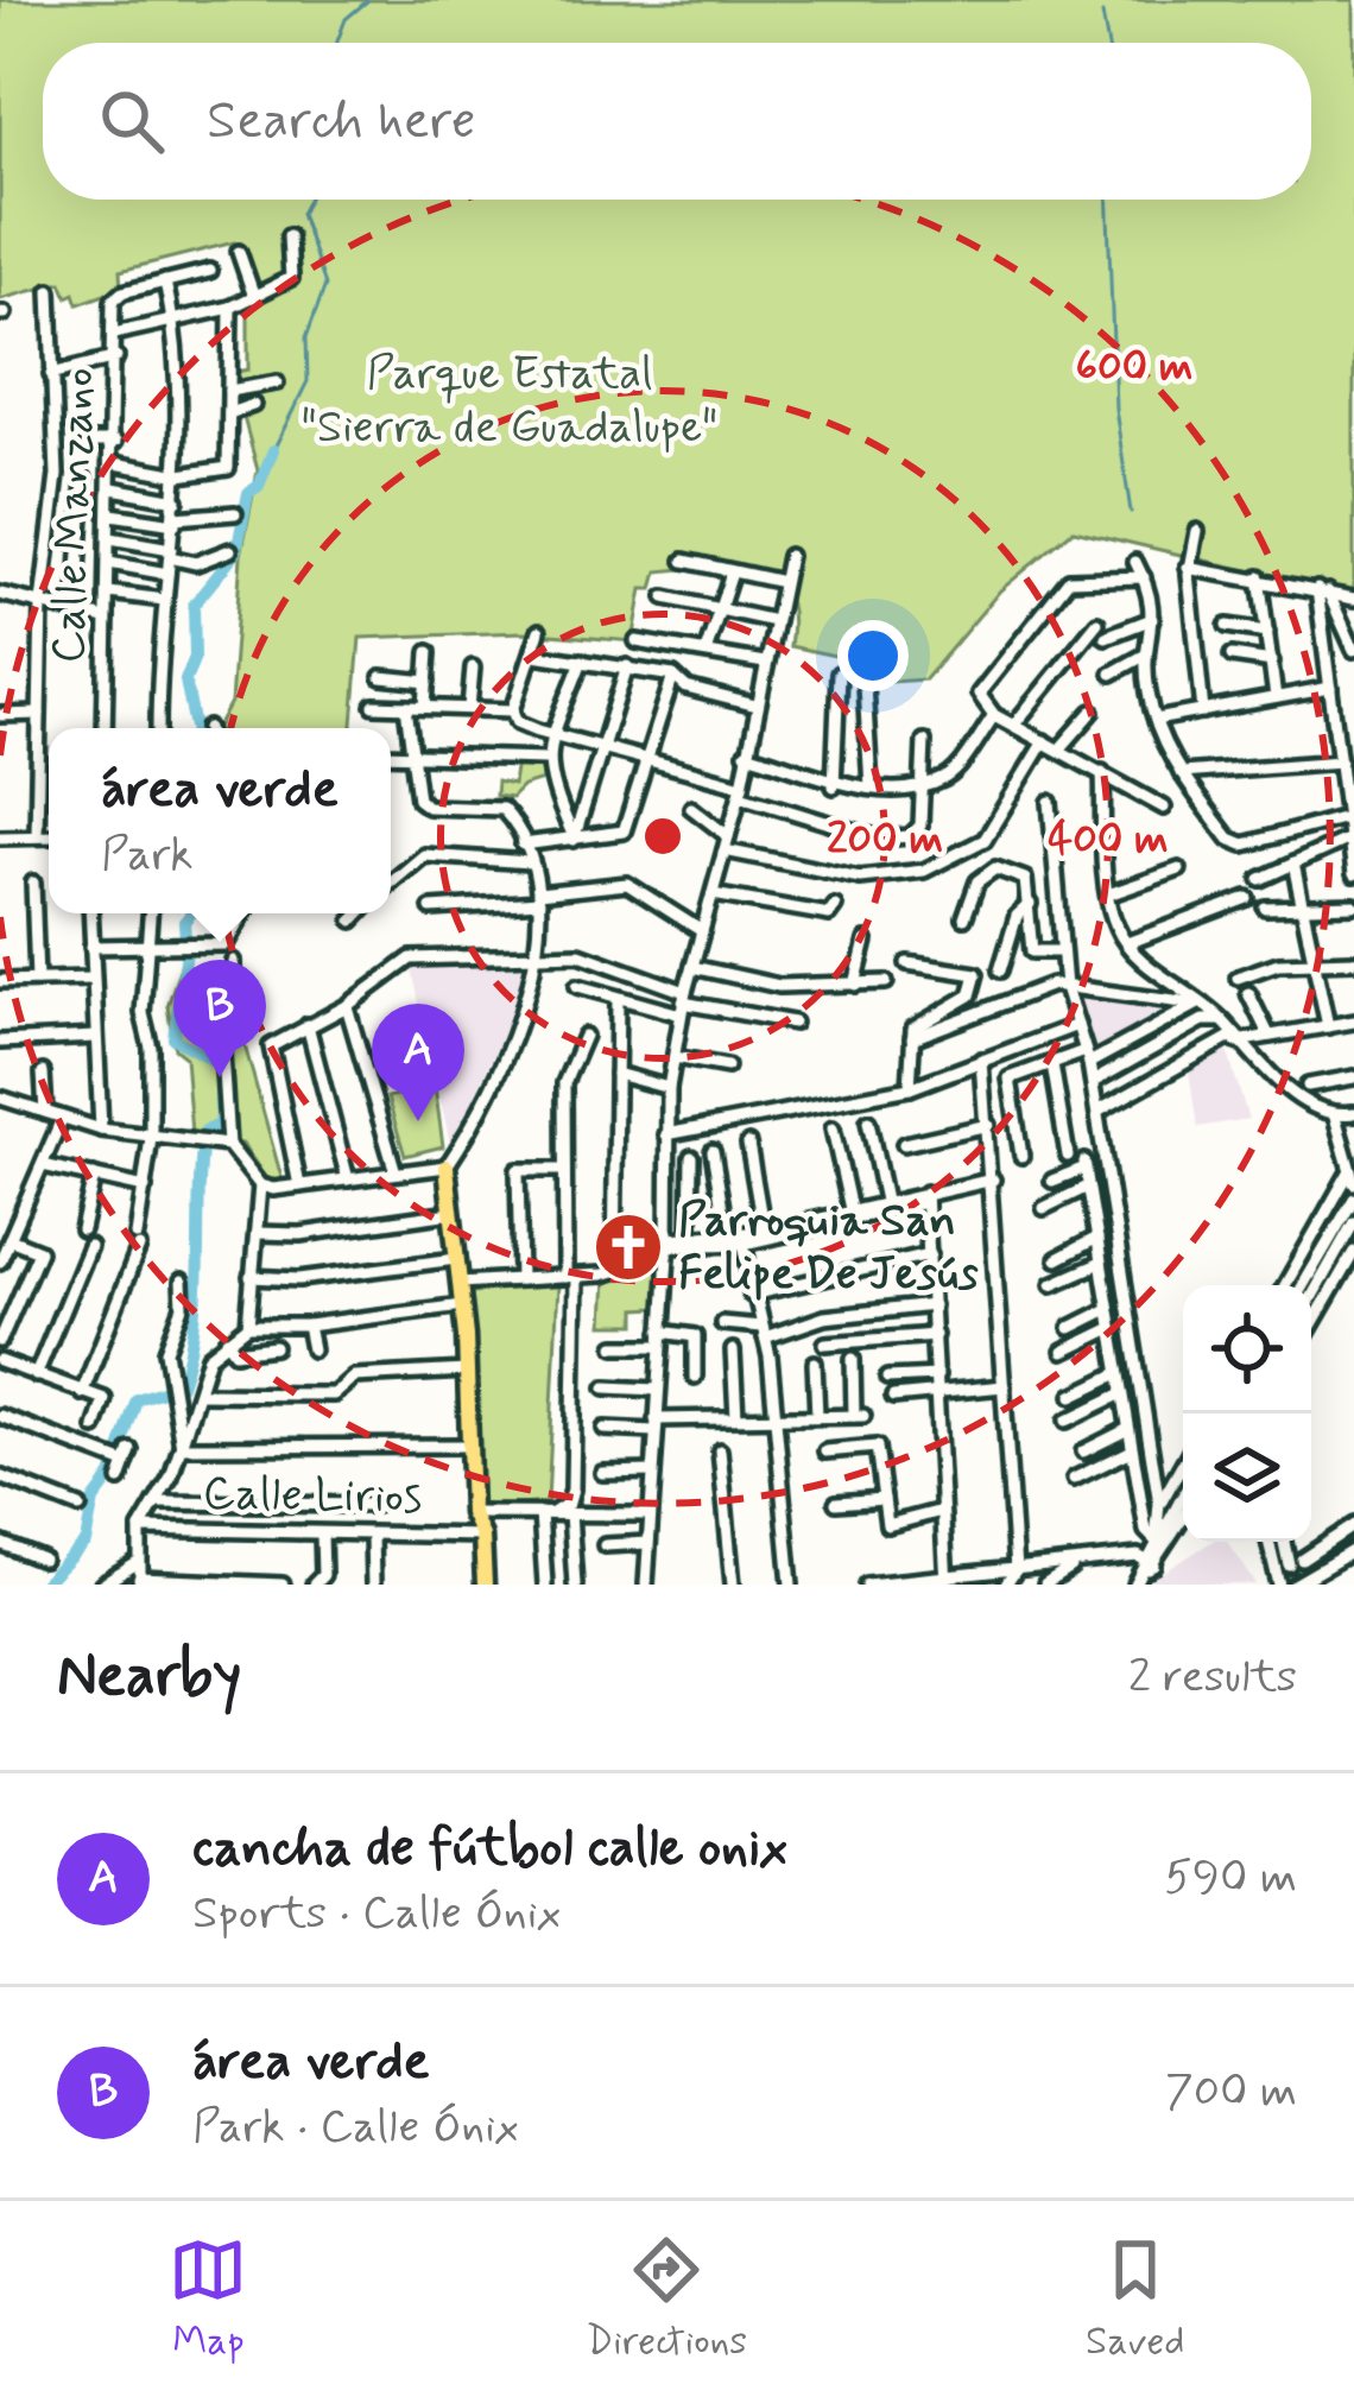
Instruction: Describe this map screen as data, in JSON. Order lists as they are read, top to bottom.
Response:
{
  "streets": {
    "street": ["Calle Manzano", "Calle Lirios"]
  },
  "parks": ["Parque Estatal \"Sierra de Guadalupe\""],
  "places": {
    "church": ["Parroquia San Felipe De Jesús"]
  },
  "page": {
    "search": "Search here",
    "popup": ["área verde", "Park"],
    "pins": ["B", "A"],
    "heading": ["Nearby", "2 results"],
    "list": [
      {
        "mark": "A",
        "name": "cancha de fútbol calle onix",
        "note": "Sports · Calle Ónix",
        "value": "590 m"
      },
      {
        "mark": "B",
        "name": "área verde",
        "note": "Park · Calle Ónix",
        "value": "700 m"
      }
    ],
    "nav": ["Map", "Directions", "Saved"]
  },
  "rings": ["600 m", "200 m", "400 m"]
}
